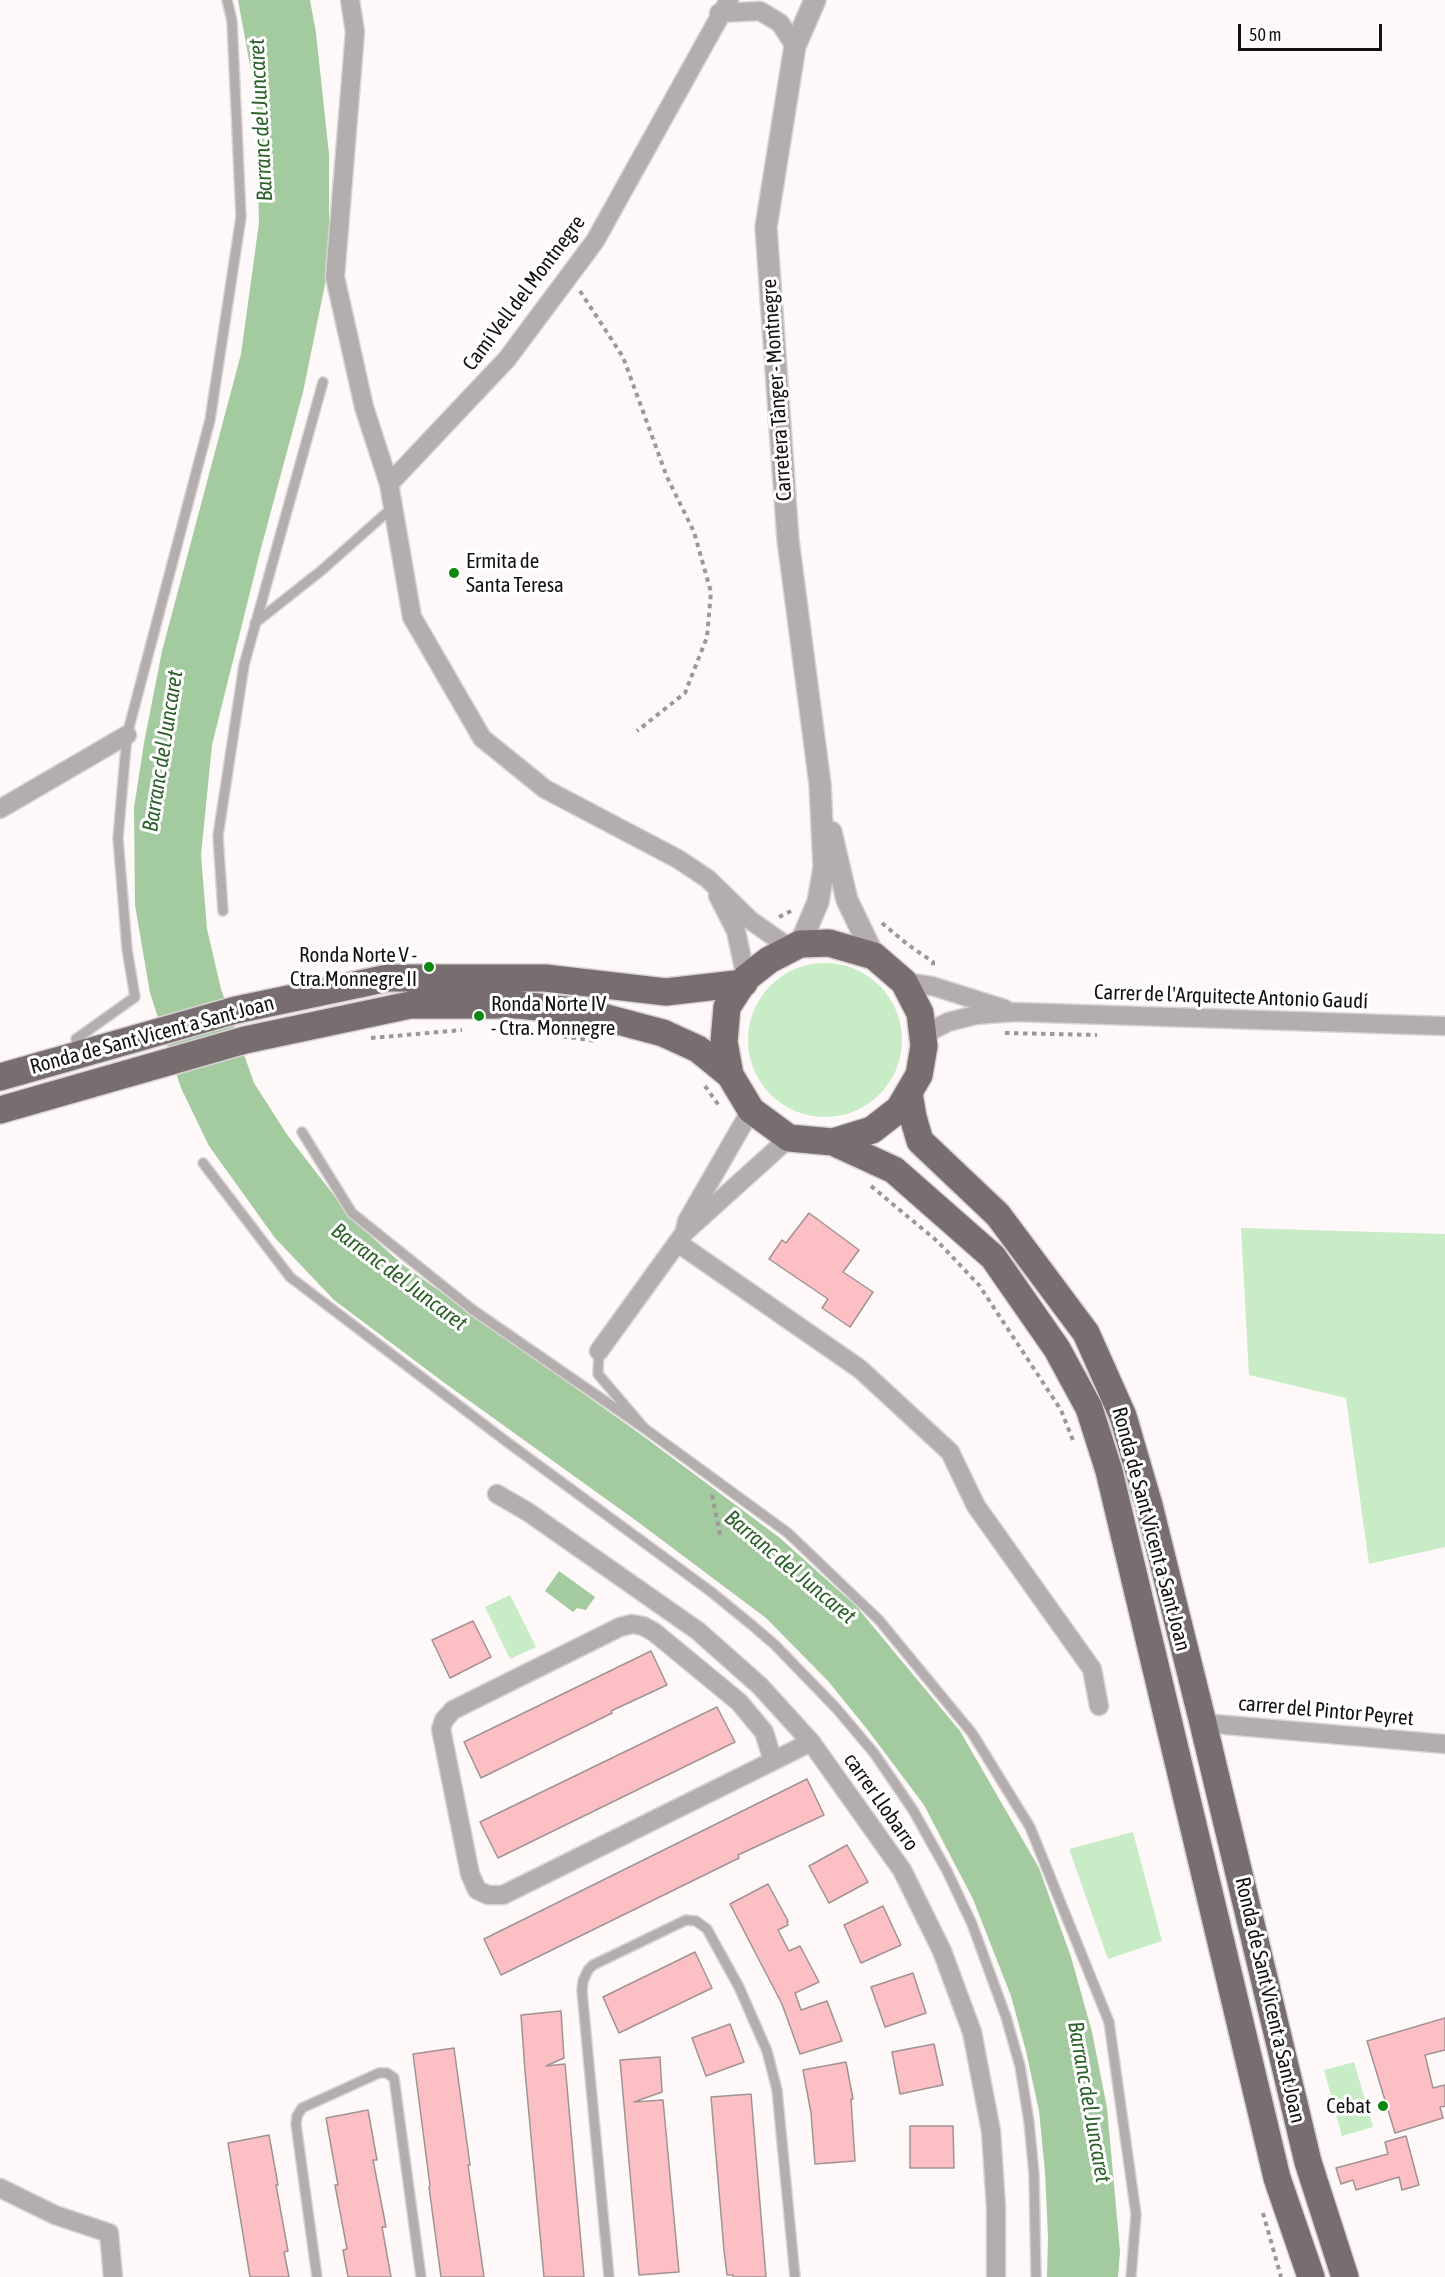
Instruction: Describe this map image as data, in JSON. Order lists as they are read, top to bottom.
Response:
{
  "streets": {
    "main road": ["Ronda de Sant Vicent a Sant Joan"],
    "street": [
      "Camí Vell del Montnegre",
      "Carretera Tànger - Montnegre",
      "Carrer de l'Arquitecte Antonio Gaudí",
      "carrer del Pintor Peyret",
      "carrer Llobarro"
    ]
  },
  "crossings": [
    ["Camí Vell del Montnegre", "Carretera Tànger - Montnegre"],
    ["Carretera Tànger - Montnegre", "Carrer de l'Arquitecte Antonio Gaudí"],
    ["Carretera Tànger - Montnegre", "Ronda de Sant Vicent a Sant Joan"],
    ["Carrer de l'Arquitecte Antonio Gaudí", "Ronda de Sant Vicent a Sant Joan"],
    ["Ronda de Sant Vicent a Sant Joan", "carrer del Pintor Peyret"]
  ],
  "water": ["Barranc del Juncaret"],
  "places": [
    "Ermita de Santa Teresa",
    "Ronda Norte V - Ctra.Monnegre II",
    "Ronda Norte IV - Ctra. Monnegre",
    "Cebat"
  ],
  "scale_bar": "50 m"
}
